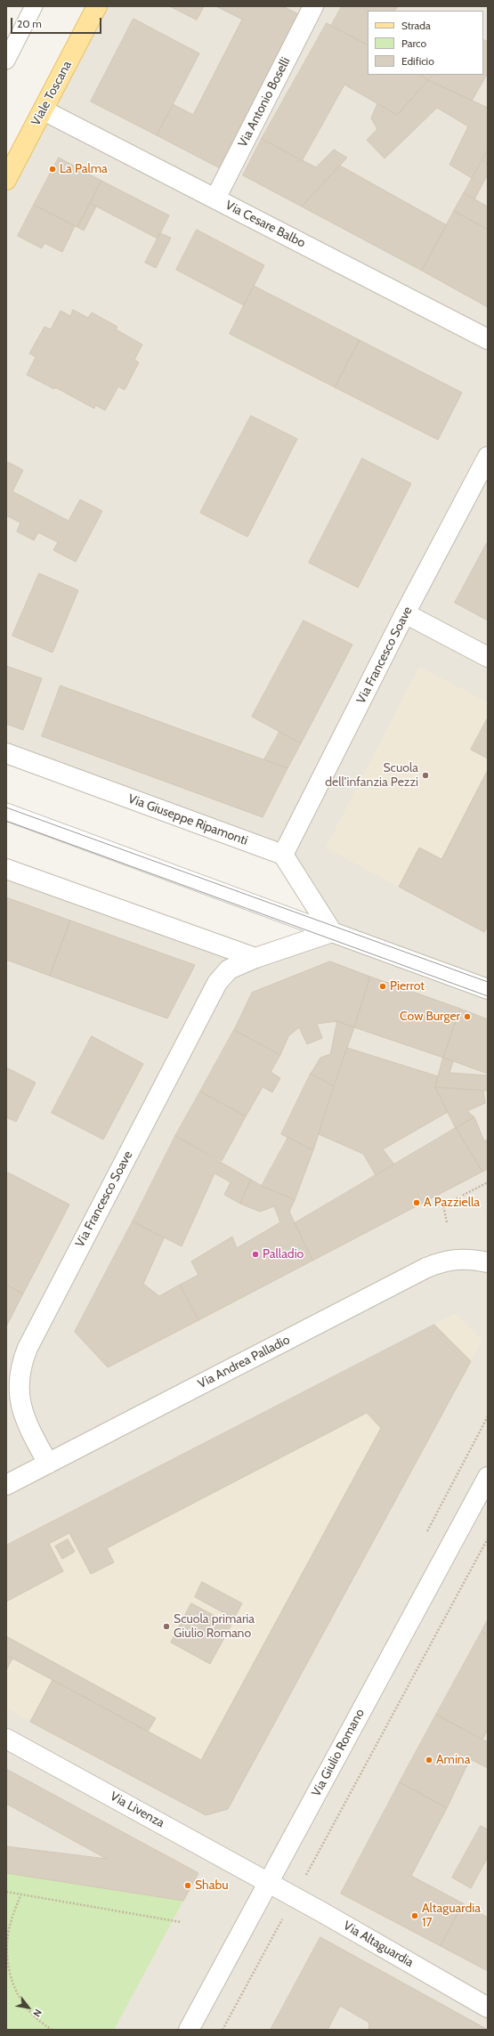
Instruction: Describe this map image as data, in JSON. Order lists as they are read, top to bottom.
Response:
{
  "streets": {
    "main road": ["Viale Toscana"],
    "street": [
      "Via Antonio Boselli",
      "Via Cesare Balbo",
      "Via Francesco Soave",
      "Via Giuseppe Ripamonti",
      "Via Andrea Palladio",
      "Via Giulio Romano",
      "Via Livenza",
      "Via Altaguardia"
    ]
  },
  "crossings": [
    ["Viale Toscana", "Via Cesare Balbo"],
    ["Via Antonio Boselli", "Via Cesare Balbo"],
    ["Via Francesco Soave", "Via Giuseppe Ripamonti"],
    ["Via Francesco Soave", "Via Andrea Palladio"],
    ["Via Giulio Romano", "Via Livenza"],
    ["Via Giulio Romano", "Via Altaguardia"],
    ["Via Livenza", "Via Altaguardia"]
  ],
  "places": [
    "La Palma",
    "Scuola dell'infanzia Pezzi",
    "Pierrot",
    "Cow Burger",
    "A Pazziella",
    "Palladio",
    "Scuola primaria Giulio Romano",
    "Amina",
    "Shabu",
    "Altaguardia 17"
  ],
  "legend": ["Strada", "Parco", "Edificio"],
  "scale_bar": "20 m",
  "north": "bottom right"
}
